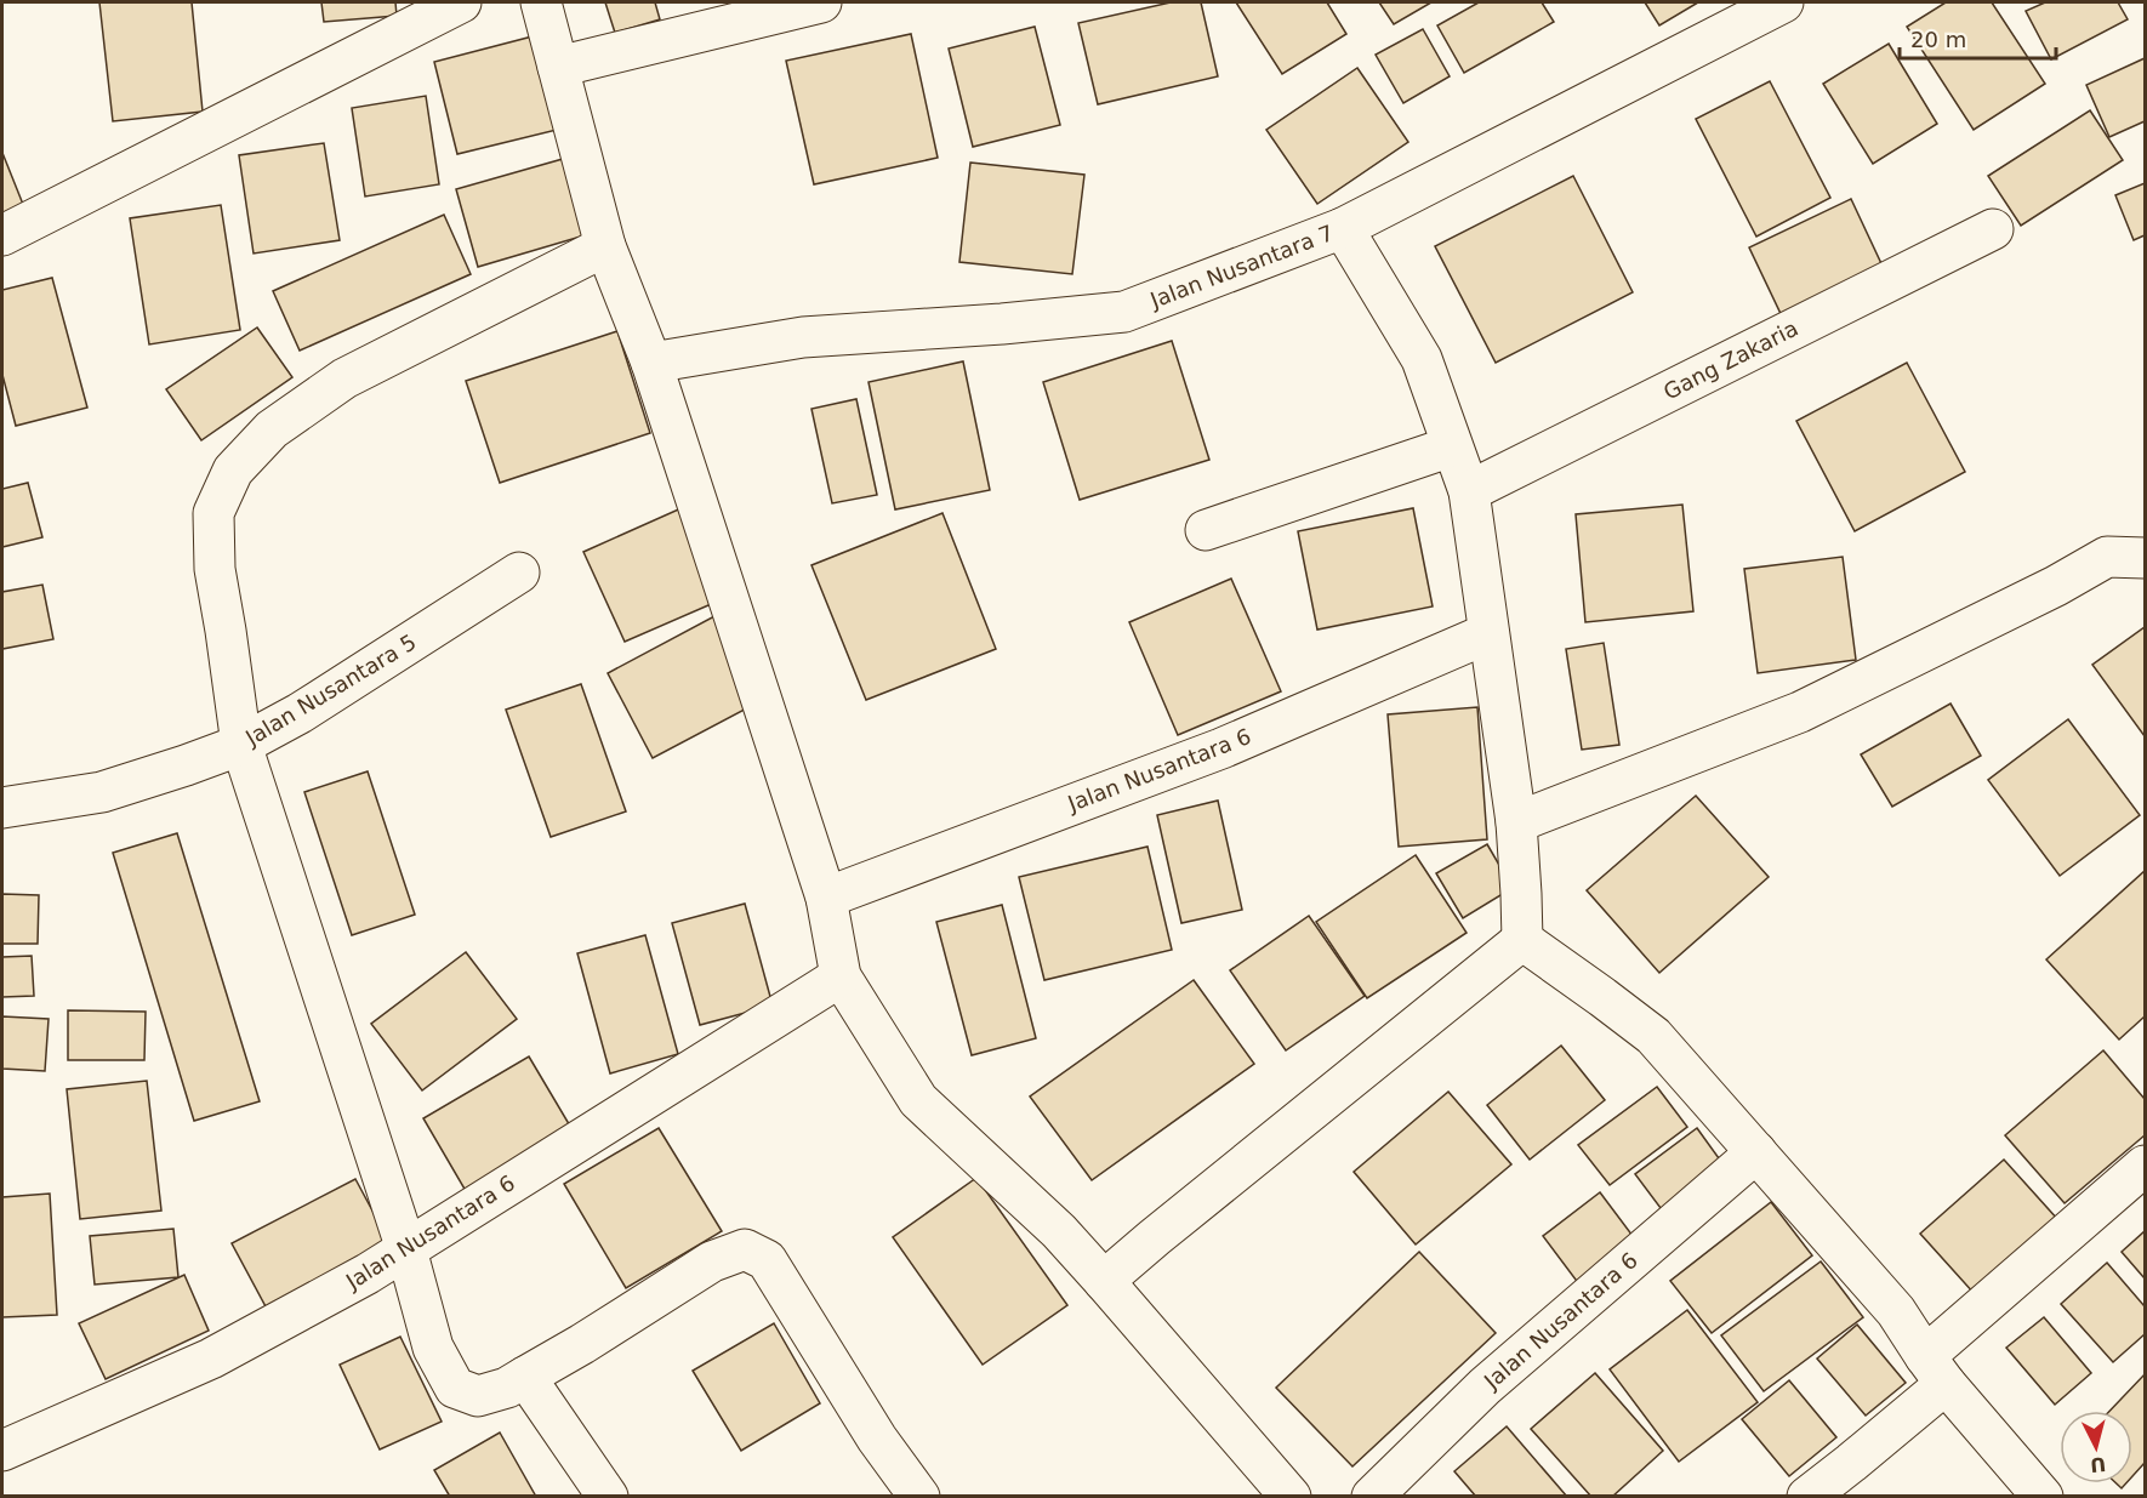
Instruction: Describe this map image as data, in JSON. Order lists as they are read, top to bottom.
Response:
{
  "streets": {
    "street": [
      "Jalan Nusantara 7",
      "Gang Zakaria",
      "Jalan Nusantara 5",
      "Jalan Nusantara 6"
    ]
  },
  "scale_bar": "20 m",
  "north": "bottom"
}
